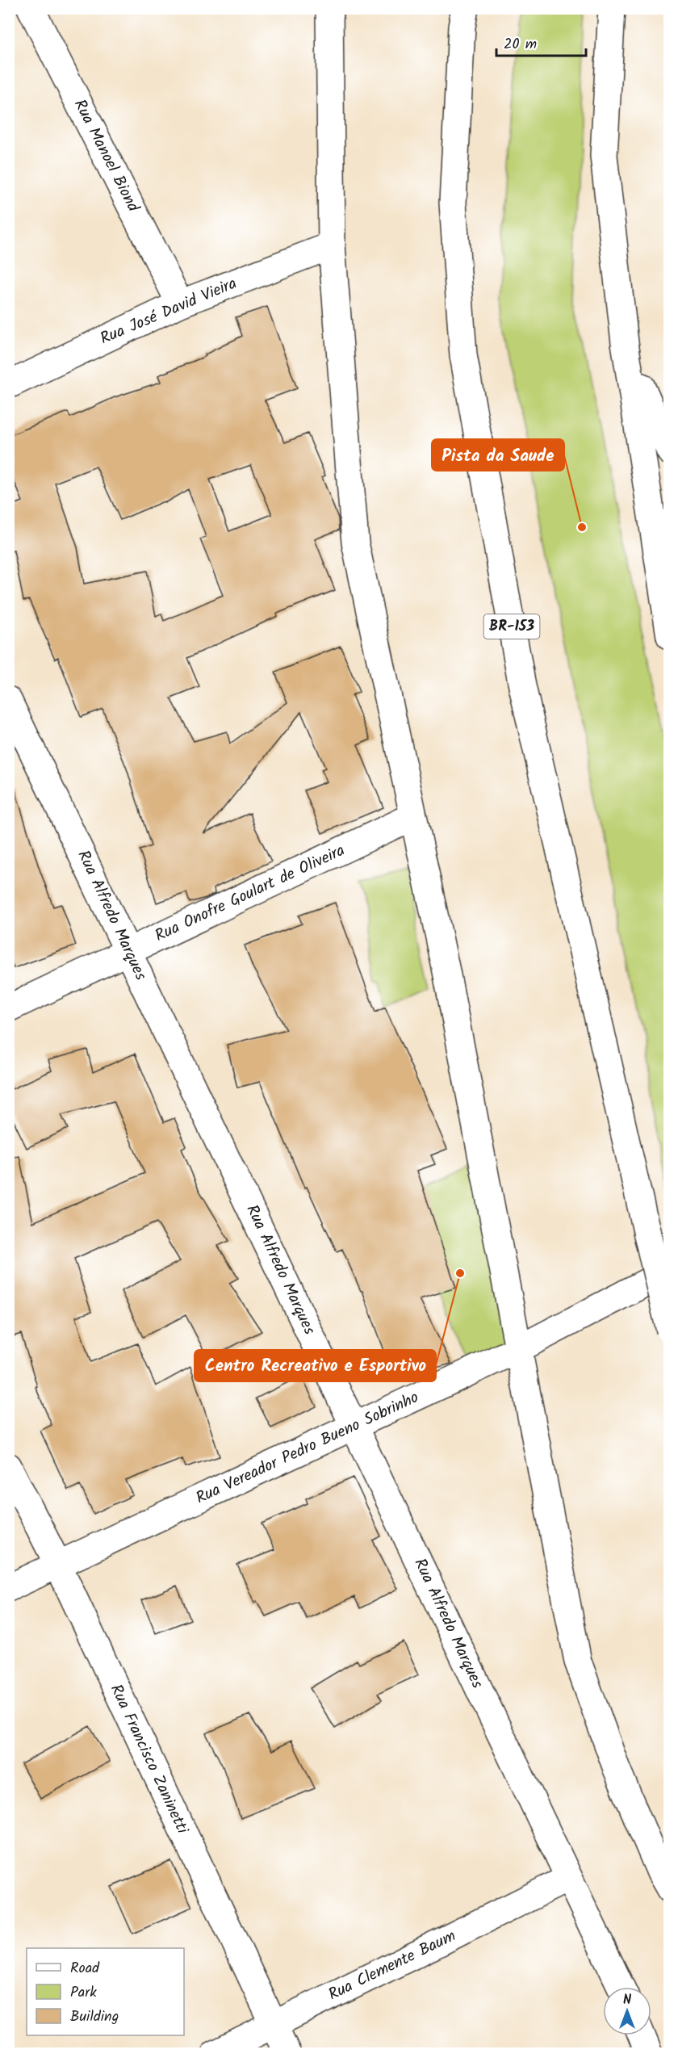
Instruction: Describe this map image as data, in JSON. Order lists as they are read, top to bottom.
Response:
{
  "streets": {
    "main road": [
      "Rua Manoel Biond",
      "Rua José David Vieira",
      "BR-153",
      "Rua Onofre Goulart de Oliveira",
      "Rua Alfredo Marques",
      "Rua Vereador Pedro Bueno Sobrinho",
      "Rua Francisco Zaninetti",
      "Rua Clemente Baum"
    ]
  },
  "crossings": [
    ["Rua Manoel Biond", "Rua José David Vieira"],
    ["Rua Onofre Goulart de Oliveira", "Rua Alfredo Marques"],
    ["Rua Alfredo Marques", "Rua Vereador Pedro Bueno Sobrinho"],
    ["Rua Alfredo Marques", "Rua Clemente Baum"],
    ["Rua Vereador Pedro Bueno Sobrinho", "Rua Francisco Zaninetti"],
    ["Rua Francisco Zaninetti", "Rua Clemente Baum"]
  ],
  "places": ["Pista da Saude", "Centro Recreativo e Esportivo"],
  "legend": ["Road", "Park", "Building"],
  "scale_bar": "20 m",
  "north": "top"
}
